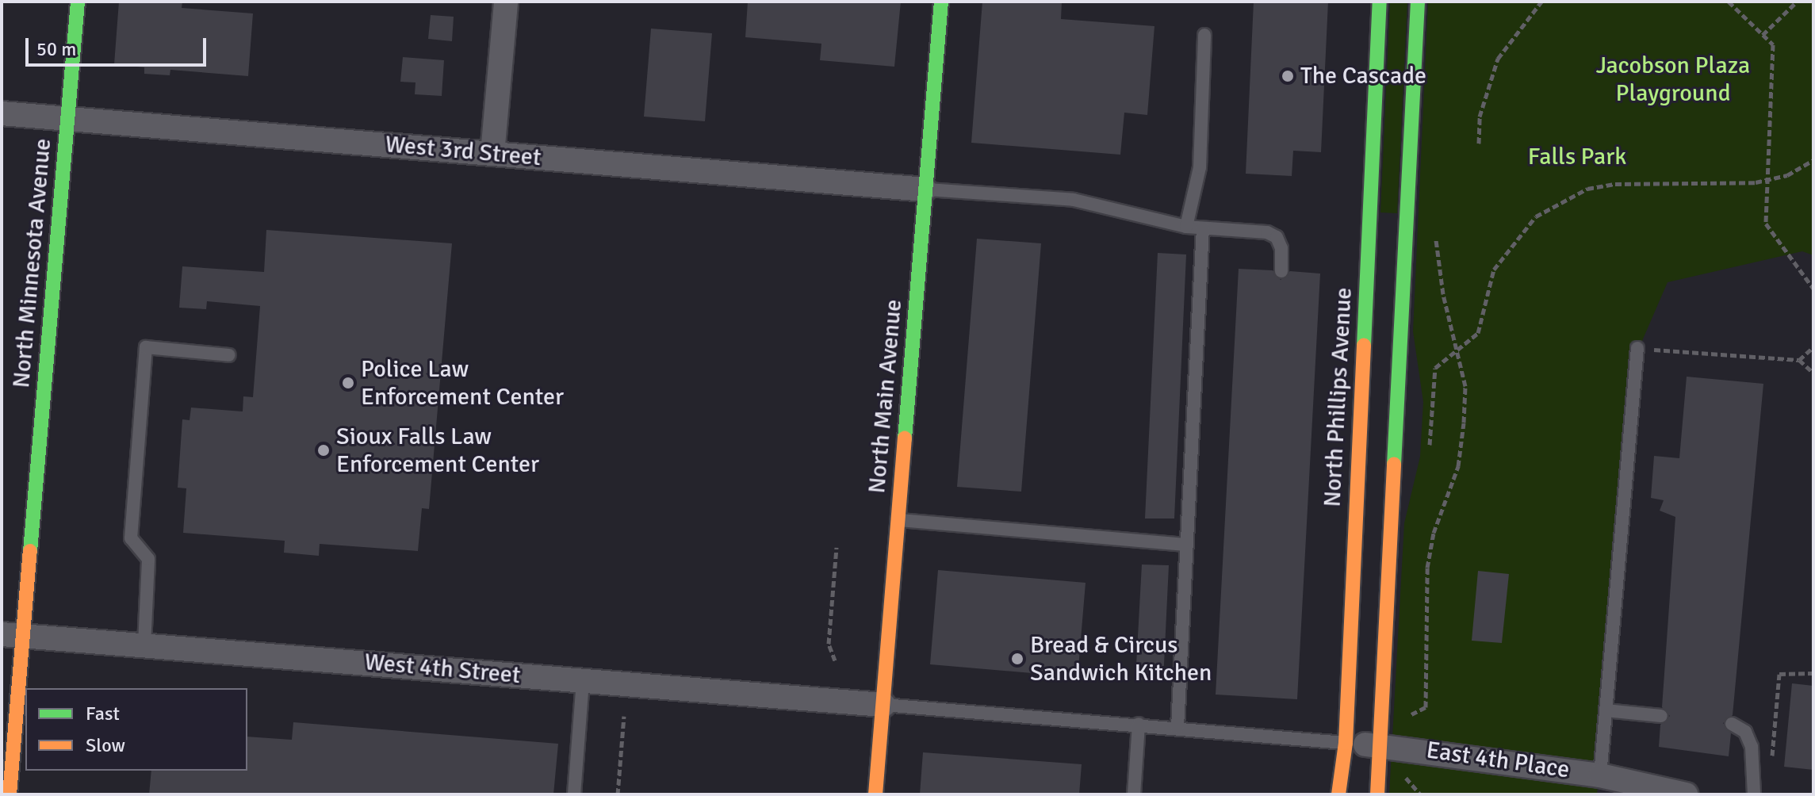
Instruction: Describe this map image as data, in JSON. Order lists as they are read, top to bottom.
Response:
{
  "streets": {
    "street": [
      "West 3rd Street",
      "North Minnesota Avenue",
      "North Main Avenue",
      "North Phillips Avenue",
      "West 4th Street",
      "East 4th Place"
    ]
  },
  "crossings": [
    ["West 3rd Street", "North Minnesota Avenue"],
    ["West 3rd Street", "North Main Avenue"],
    ["North Minnesota Avenue", "West 4th Street"],
    ["North Main Avenue", "West 4th Street"],
    ["North Phillips Avenue", "East 4th Place"]
  ],
  "parks": ["Jacobson Plaza Playground", "Falls Park"],
  "places": [
    "The Cascade",
    "Police Law Enforcement Center",
    "Sioux Falls Law Enforcement Center",
    "Bread & Circus Sandwich Kitchen"
  ],
  "legend": ["Fast", "Slow"],
  "scale_bar": "50 m"
}
